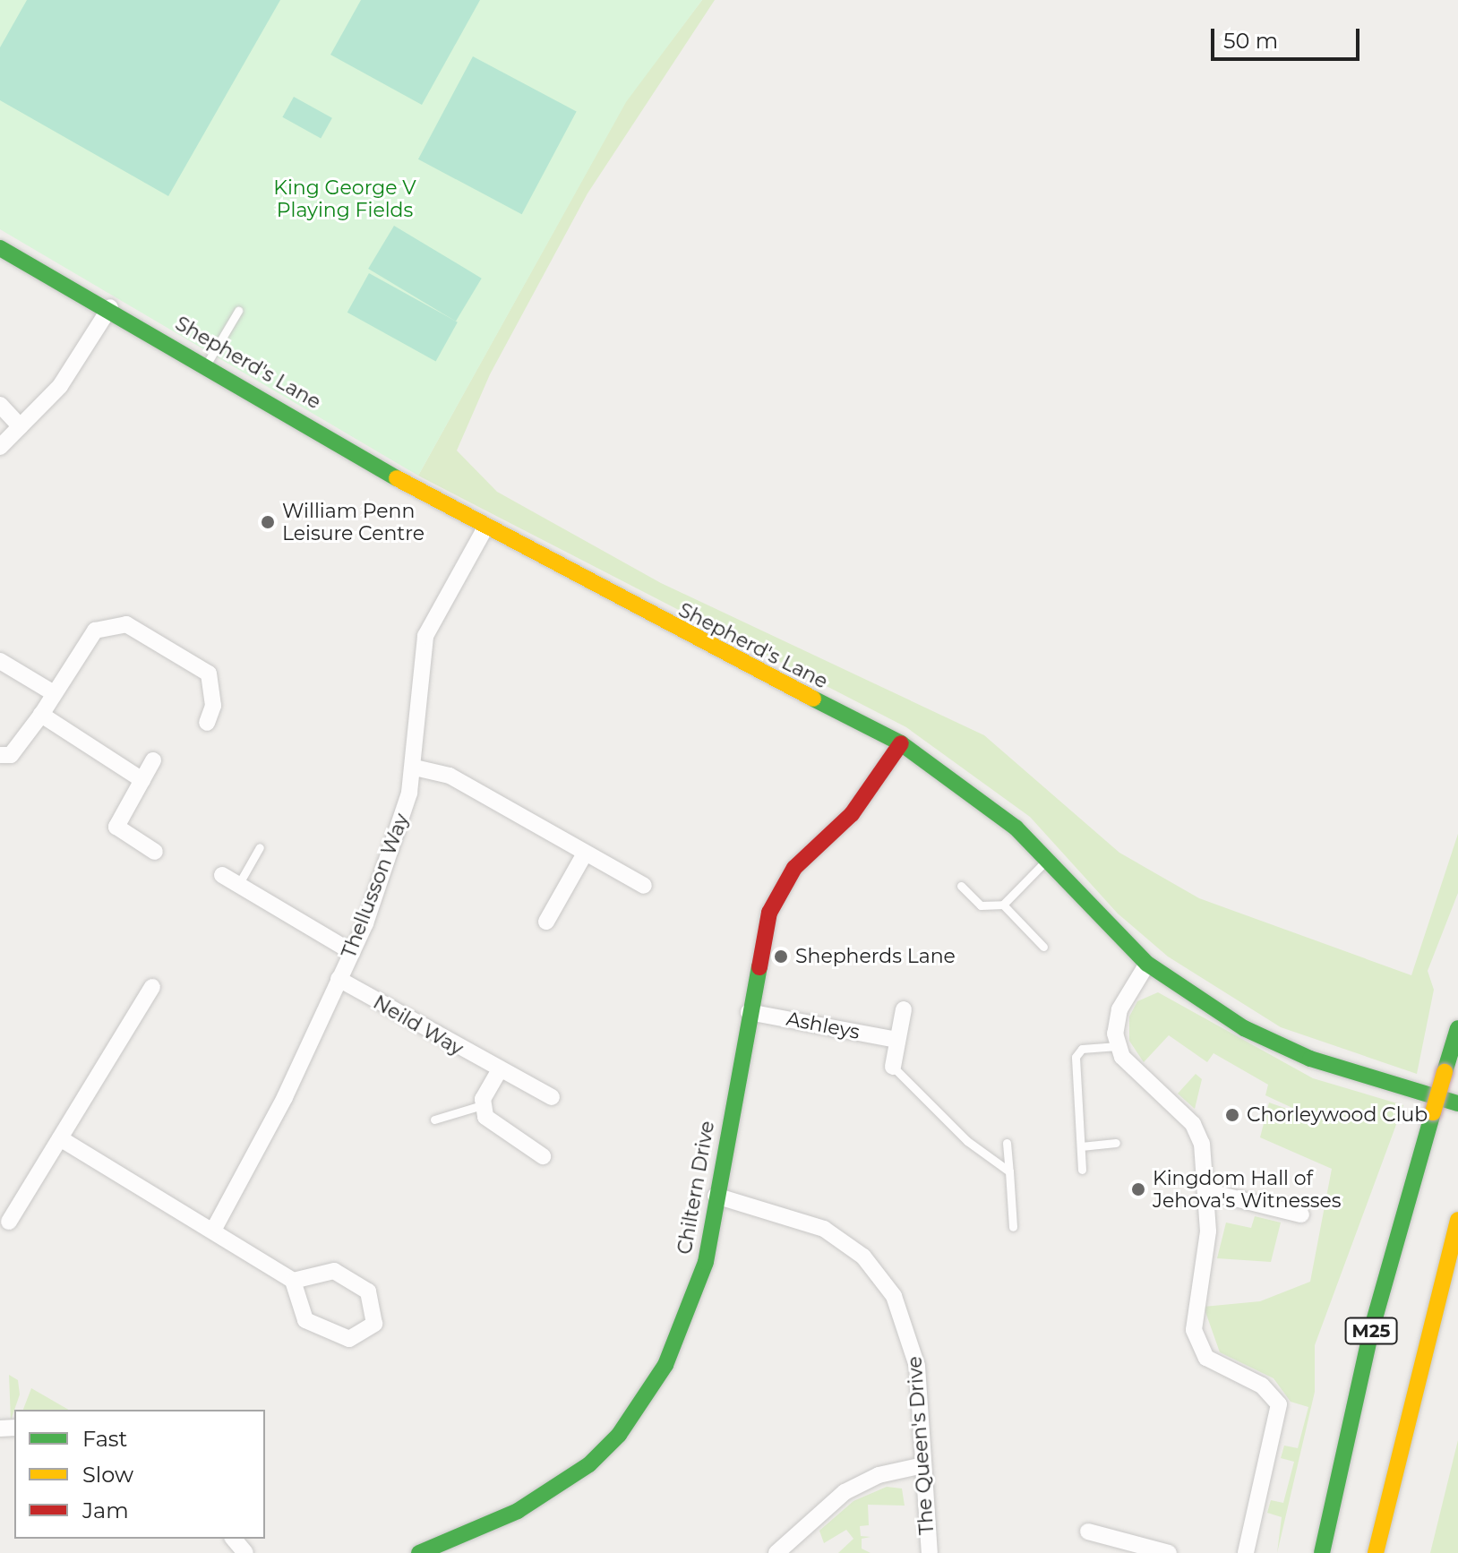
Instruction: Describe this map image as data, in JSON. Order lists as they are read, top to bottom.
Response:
{
  "streets": {
    "main road": ["Shepherd's Lane", "Chiltern Drive", "M25"],
    "street": [
      "Thellusson Way",
      "Neild Way",
      "Ashleys",
      "The Queen's Drive"
    ]
  },
  "crossings": [
    ["Shepherd's Lane", "Thellusson Way"],
    ["Shepherd's Lane", "Chiltern Drive"],
    ["Thellusson Way", "Neild Way"],
    ["Ashleys", "Chiltern Drive"],
    ["Chiltern Drive", "The Queen's Drive"]
  ],
  "parks": ["King George V Playing Fields"],
  "places": [
    "William Penn Leisure Centre",
    "Shepherds Lane",
    "Chorleywood Club",
    "Kingdom Hall of Jehova's Witnesses"
  ],
  "legend": ["Fast", "Slow", "Jam"],
  "scale_bar": "50 m"
}
